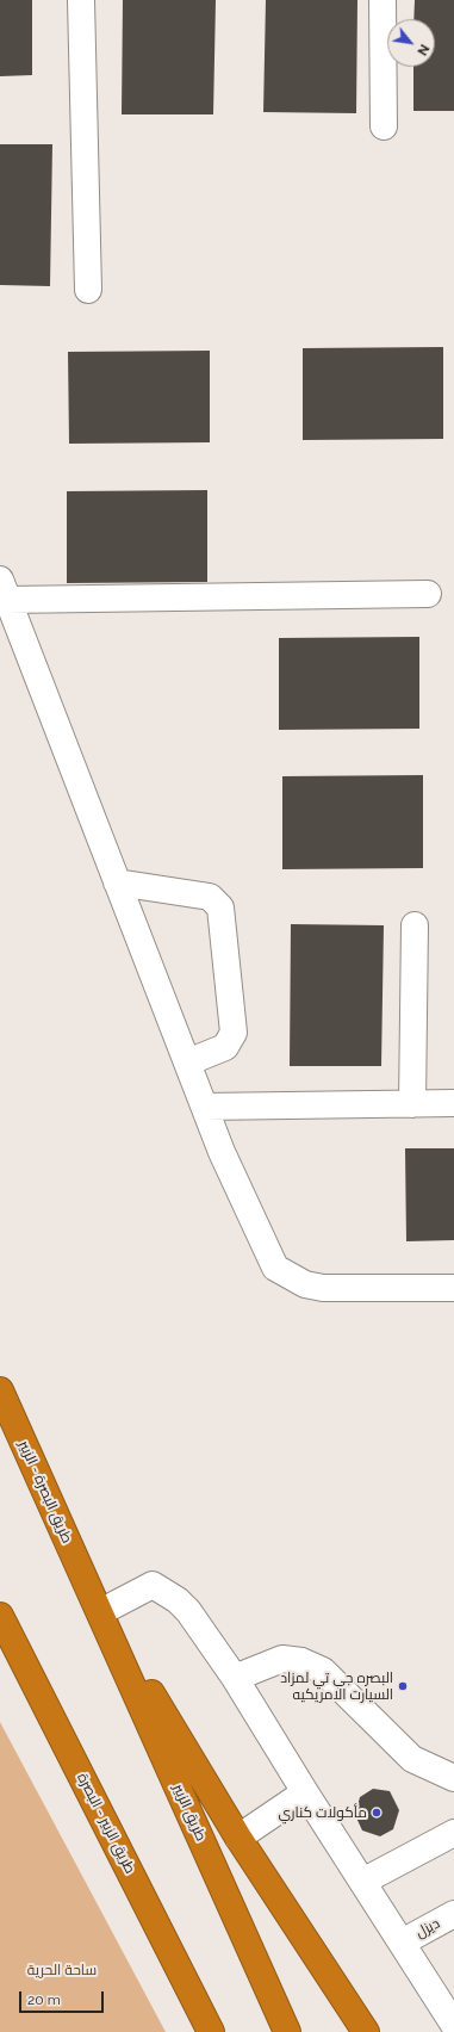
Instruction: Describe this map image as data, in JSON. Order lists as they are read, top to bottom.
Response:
{
  "streets": {
    "highway": ["طريق البصرة - الزبير", "طريق الزبير", "طريق الزبير - البصرة"],
    "street": ["ديزل"]
  },
  "crossings": [
    ["طريق البصرة - الزبير", "طريق الزبير"]
  ],
  "parks": ["ساحة الحرية"],
  "places": ["البصره جي تي لمزاد السيارت الامريكيه", "مأكولات كناري"],
  "scale_bar": "20 m",
  "north": "bottom right"
}
